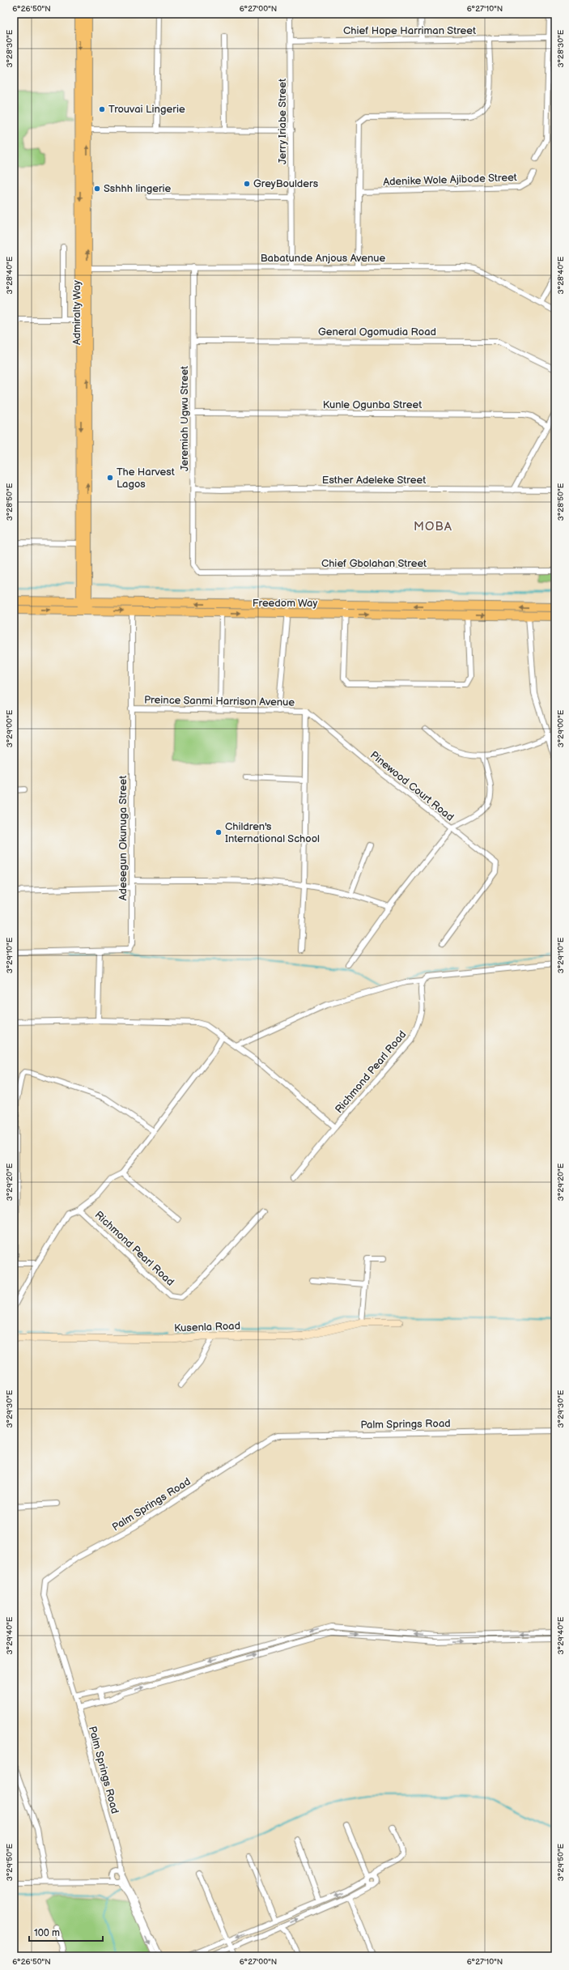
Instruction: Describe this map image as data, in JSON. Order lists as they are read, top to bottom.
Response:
{
  "streets": {
    "main road": ["Admiralty Way", "Freedom Way", "Kusenla Road"],
    "street": [
      "Chief Hope Harriman Street",
      "Jerry Iriabe Street",
      "Adenike Wole Ajibode Street",
      "Babatunde Anjous Avenue",
      "General Ogomudia Road",
      "Kunle Ogunba Street",
      "Jeremiah Ugwu Street",
      "Esther Adeleke Street",
      "Chief Gbolahan Street",
      "Preince Sanmi Harrison Avenue",
      "Pinewood Court Road",
      "Adesegun Okunuga Street",
      "Richmond Pearl Road",
      "Palm Springs Road"
    ]
  },
  "crossings": [
    ["Chief Hope Harriman Street", "Jerry Iriabe Street"],
    ["Jerry Iriabe Street", "Babatunde Anjous Avenue"],
    ["Babatunde Anjous Avenue", "Admiralty Way"],
    ["Babatunde Anjous Avenue", "Jeremiah Ugwu Street"],
    ["Admiralty Way", "Freedom Way"],
    ["General Ogomudia Road", "Jeremiah Ugwu Street"],
    ["Kunle Ogunba Street", "Jeremiah Ugwu Street"],
    ["Jeremiah Ugwu Street", "Esther Adeleke Street"],
    ["Jeremiah Ugwu Street", "Chief Gbolahan Street"],
    ["Freedom Way", "Adesegun Okunuga Street"],
    ["Preince Sanmi Harrison Avenue", "Pinewood Court Road"],
    ["Preince Sanmi Harrison Avenue", "Adesegun Okunuga Street"]
  ],
  "districts": ["MOBA"],
  "places": [
    "Trouvai Lingerie",
    "GreyBoulders",
    "Sshhh lingerie",
    "The Harvest Lagos",
    "Children's International School"
  ],
  "scale_bar": "100 m",
  "coordinates": [
    "6°26'50\"N",
    "6°27'00\"N",
    "6°27'10\"N",
    "3°28'30\"E",
    "3°28'40\"E",
    "3°28'50\"E",
    "3°29'00\"E",
    "3°29'10\"E",
    "3°29'20\"E",
    "3°29'30\"E",
    "3°29'40\"E",
    "3°29'50\"E"
  ]
}
